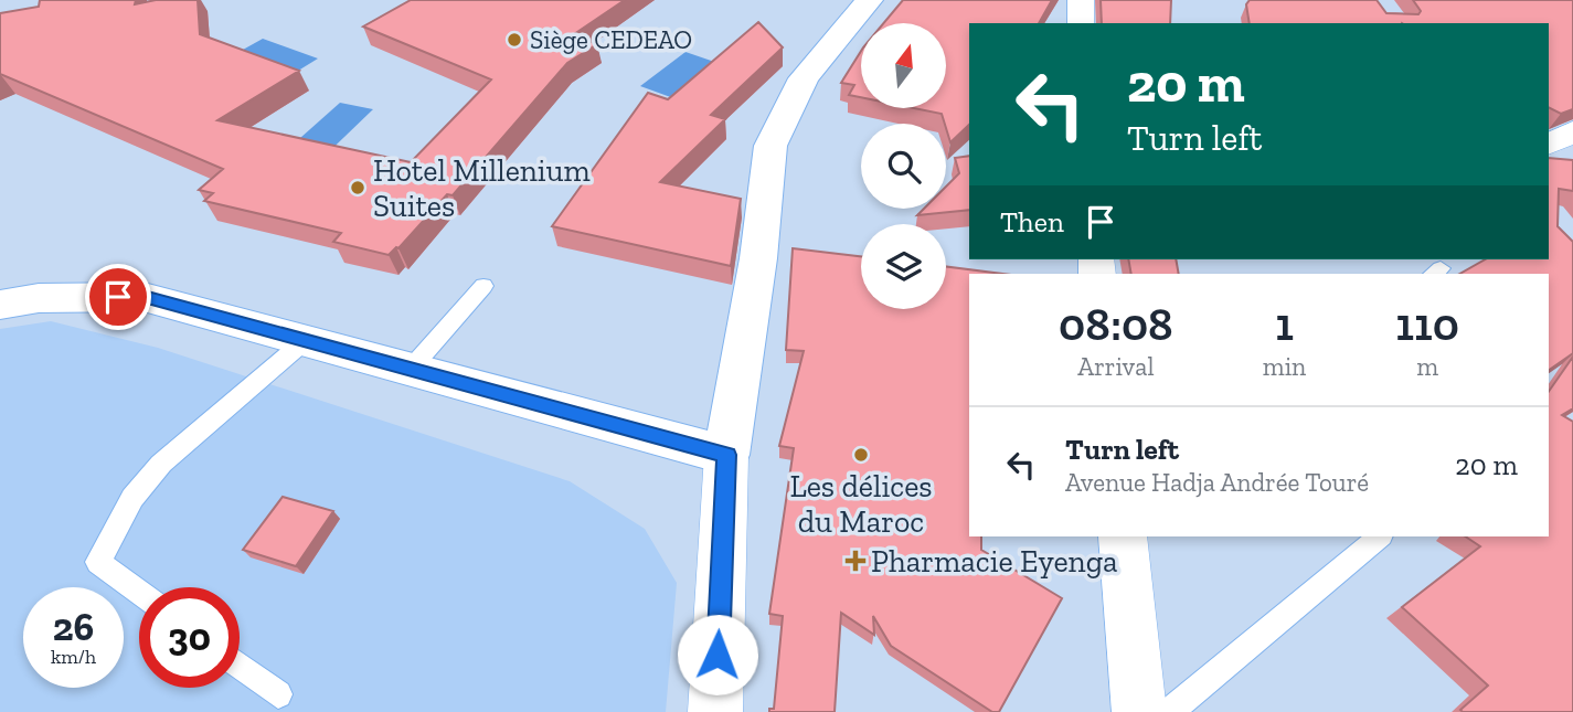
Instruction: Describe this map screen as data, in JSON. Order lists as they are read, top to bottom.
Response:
{
  "places": {
    "other": ["Siège CEDEAO", "Hotel Millenium Suites", "Les délices du Maroc"],
    "health": ["Pharmacie Eyenga"]
  },
  "north": "top",
  "page": {
    "turn": ["20 m", "Turn left"],
    "then": "Then",
    "eta": [
      "08:08",
      "Arrival",
      "1",
      "min",
      "110",
      "m"
    ],
    "list": [
      {
        "name": "Turn left",
        "note": "Avenue Hadja Andrée Touré",
        "value": "20 m"
      }
    ],
    "speed": "26 km/h",
    "limit": "30"
  }
}
